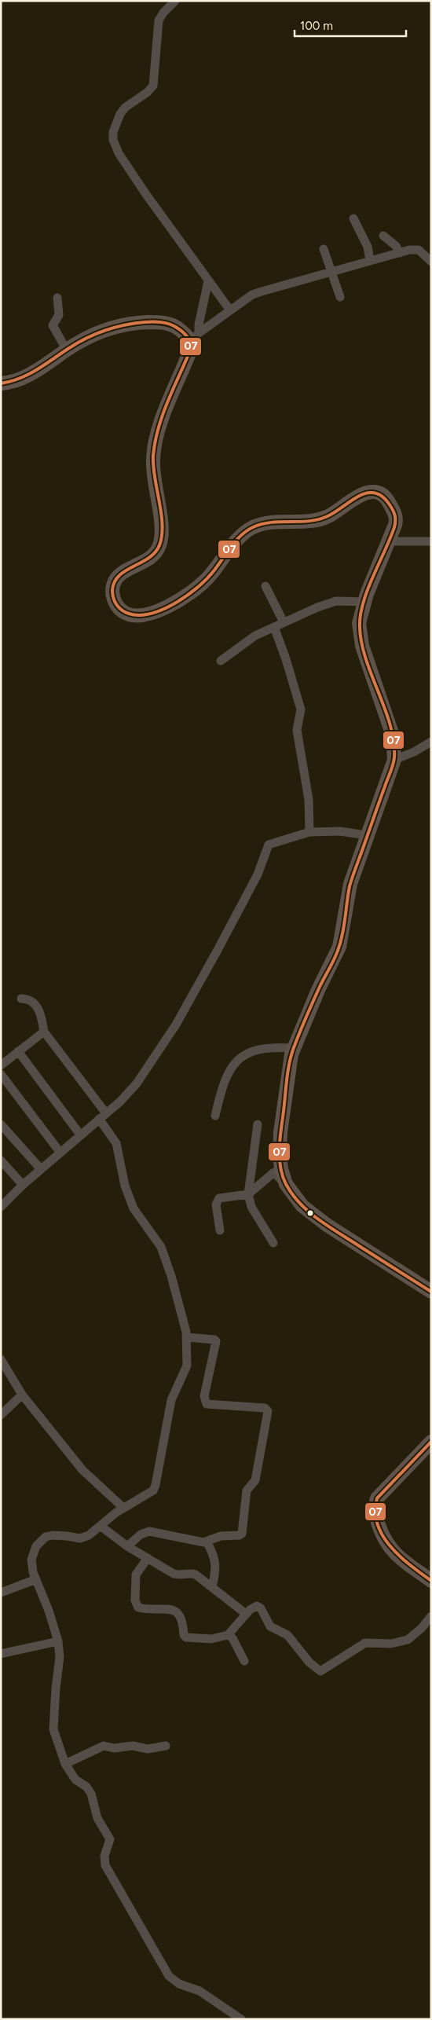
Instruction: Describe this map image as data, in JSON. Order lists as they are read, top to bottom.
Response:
{
  "lines": ["transit line 07"],
  "scale_bar": "100 m"
}
